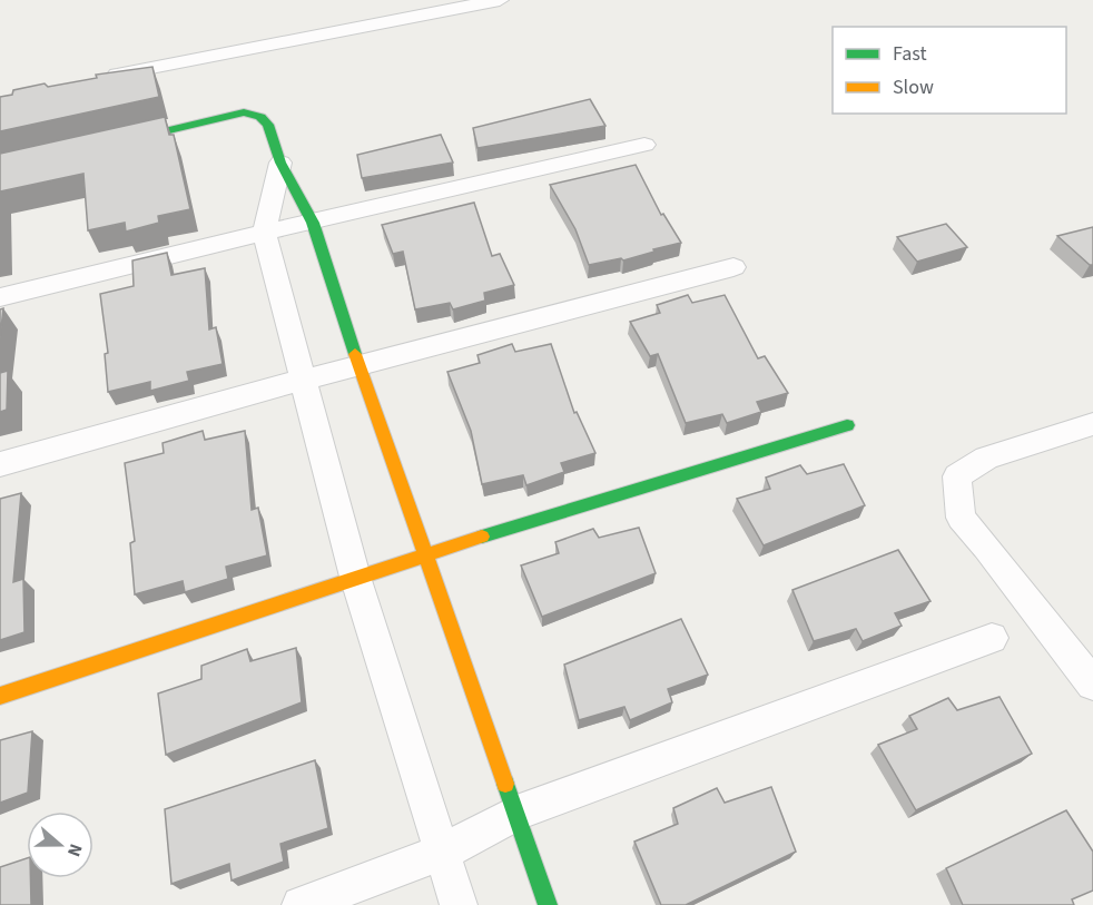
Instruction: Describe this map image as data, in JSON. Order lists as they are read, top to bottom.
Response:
{
  "legend": ["Fast", "Slow"],
  "north": "right"
}
